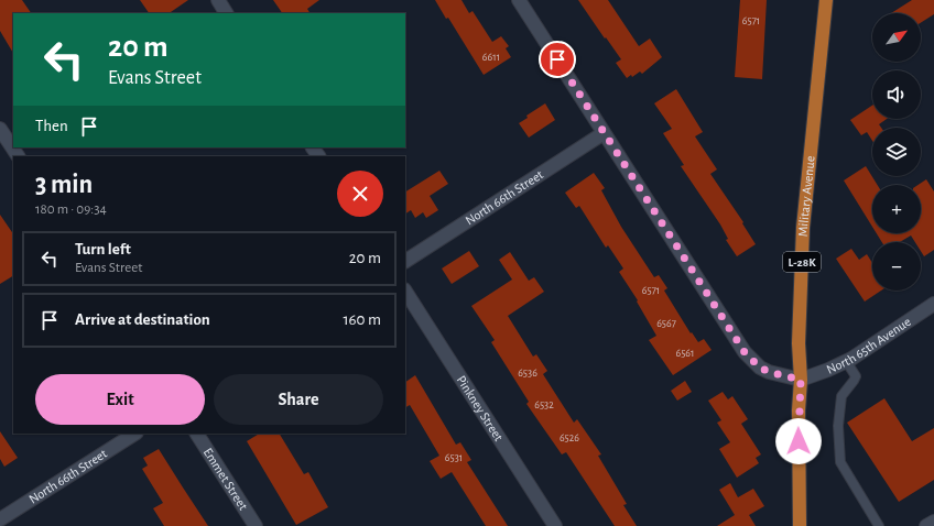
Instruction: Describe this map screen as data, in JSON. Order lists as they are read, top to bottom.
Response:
{
  "streets": {
    "main road": ["Military Avenue", "L-28K"],
    "street": [
      "North 66th Street",
      "North 65th Avenue",
      "Pinkney Street",
      "Emmet Street"
    ]
  },
  "crossings": [
    ["Military Avenue", "North 65th Avenue"]
  ],
  "house_numbers": [
    "6571",
    "6611",
    "6571",
    "6567",
    "6561",
    "6536",
    "6532",
    "6526",
    "6531"
  ],
  "north": "top right",
  "page": {
    "map_buttons": ["+", "−"],
    "turn": ["20 m", "Evans Street"],
    "then": "Then",
    "heading": ["3 min", "180 m · 09:34"],
    "list": [
      {
        "name": "Turn left",
        "note": "Evans Street",
        "value": "20 m"
      },
      {
        "name": "Arrive at destination",
        "value": "160 m"
      }
    ],
    "buttons": ["Exit", "Share"]
  }
}
